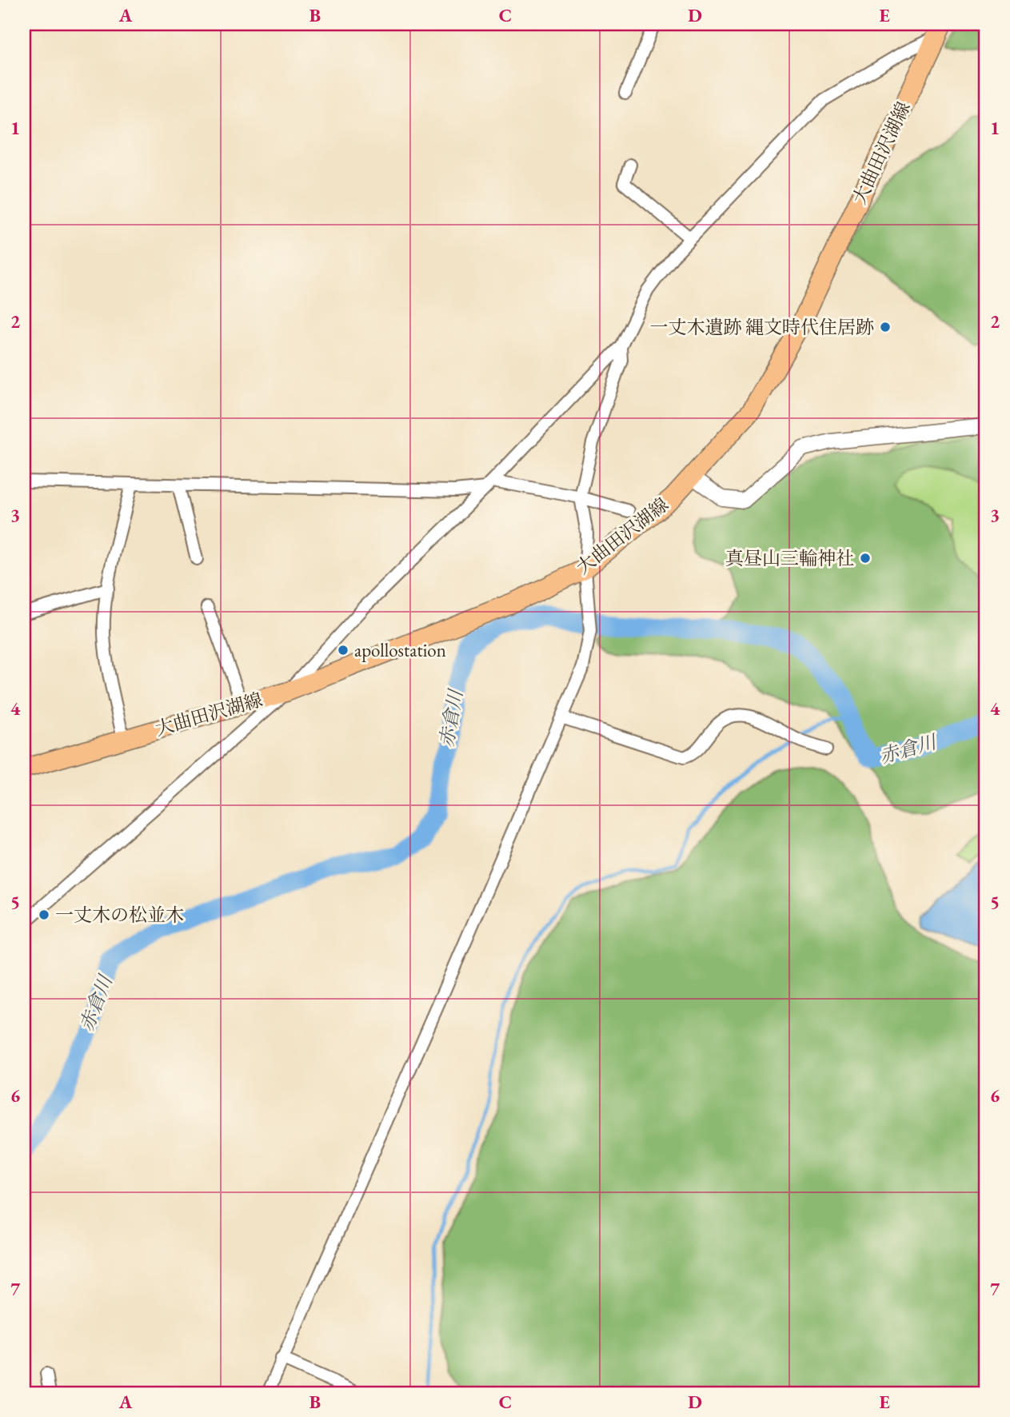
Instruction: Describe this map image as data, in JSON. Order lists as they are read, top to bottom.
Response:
{
  "streets": {
    "main road": ["大曲田沢湖線"]
  },
  "water": ["赤倉川"],
  "places": [
    "一丈木遺跡 縄文時代住居跡",
    "真昼山三輪神社",
    "apollostation",
    "一丈木の松並木"
  ],
  "grid": {
    "columns": [
      "A",
      "B",
      "C",
      "D",
      "E"
    ],
    "rows": [
      "1",
      "2",
      "3",
      "4",
      "5",
      "6",
      "7"
    ]
  }
}
